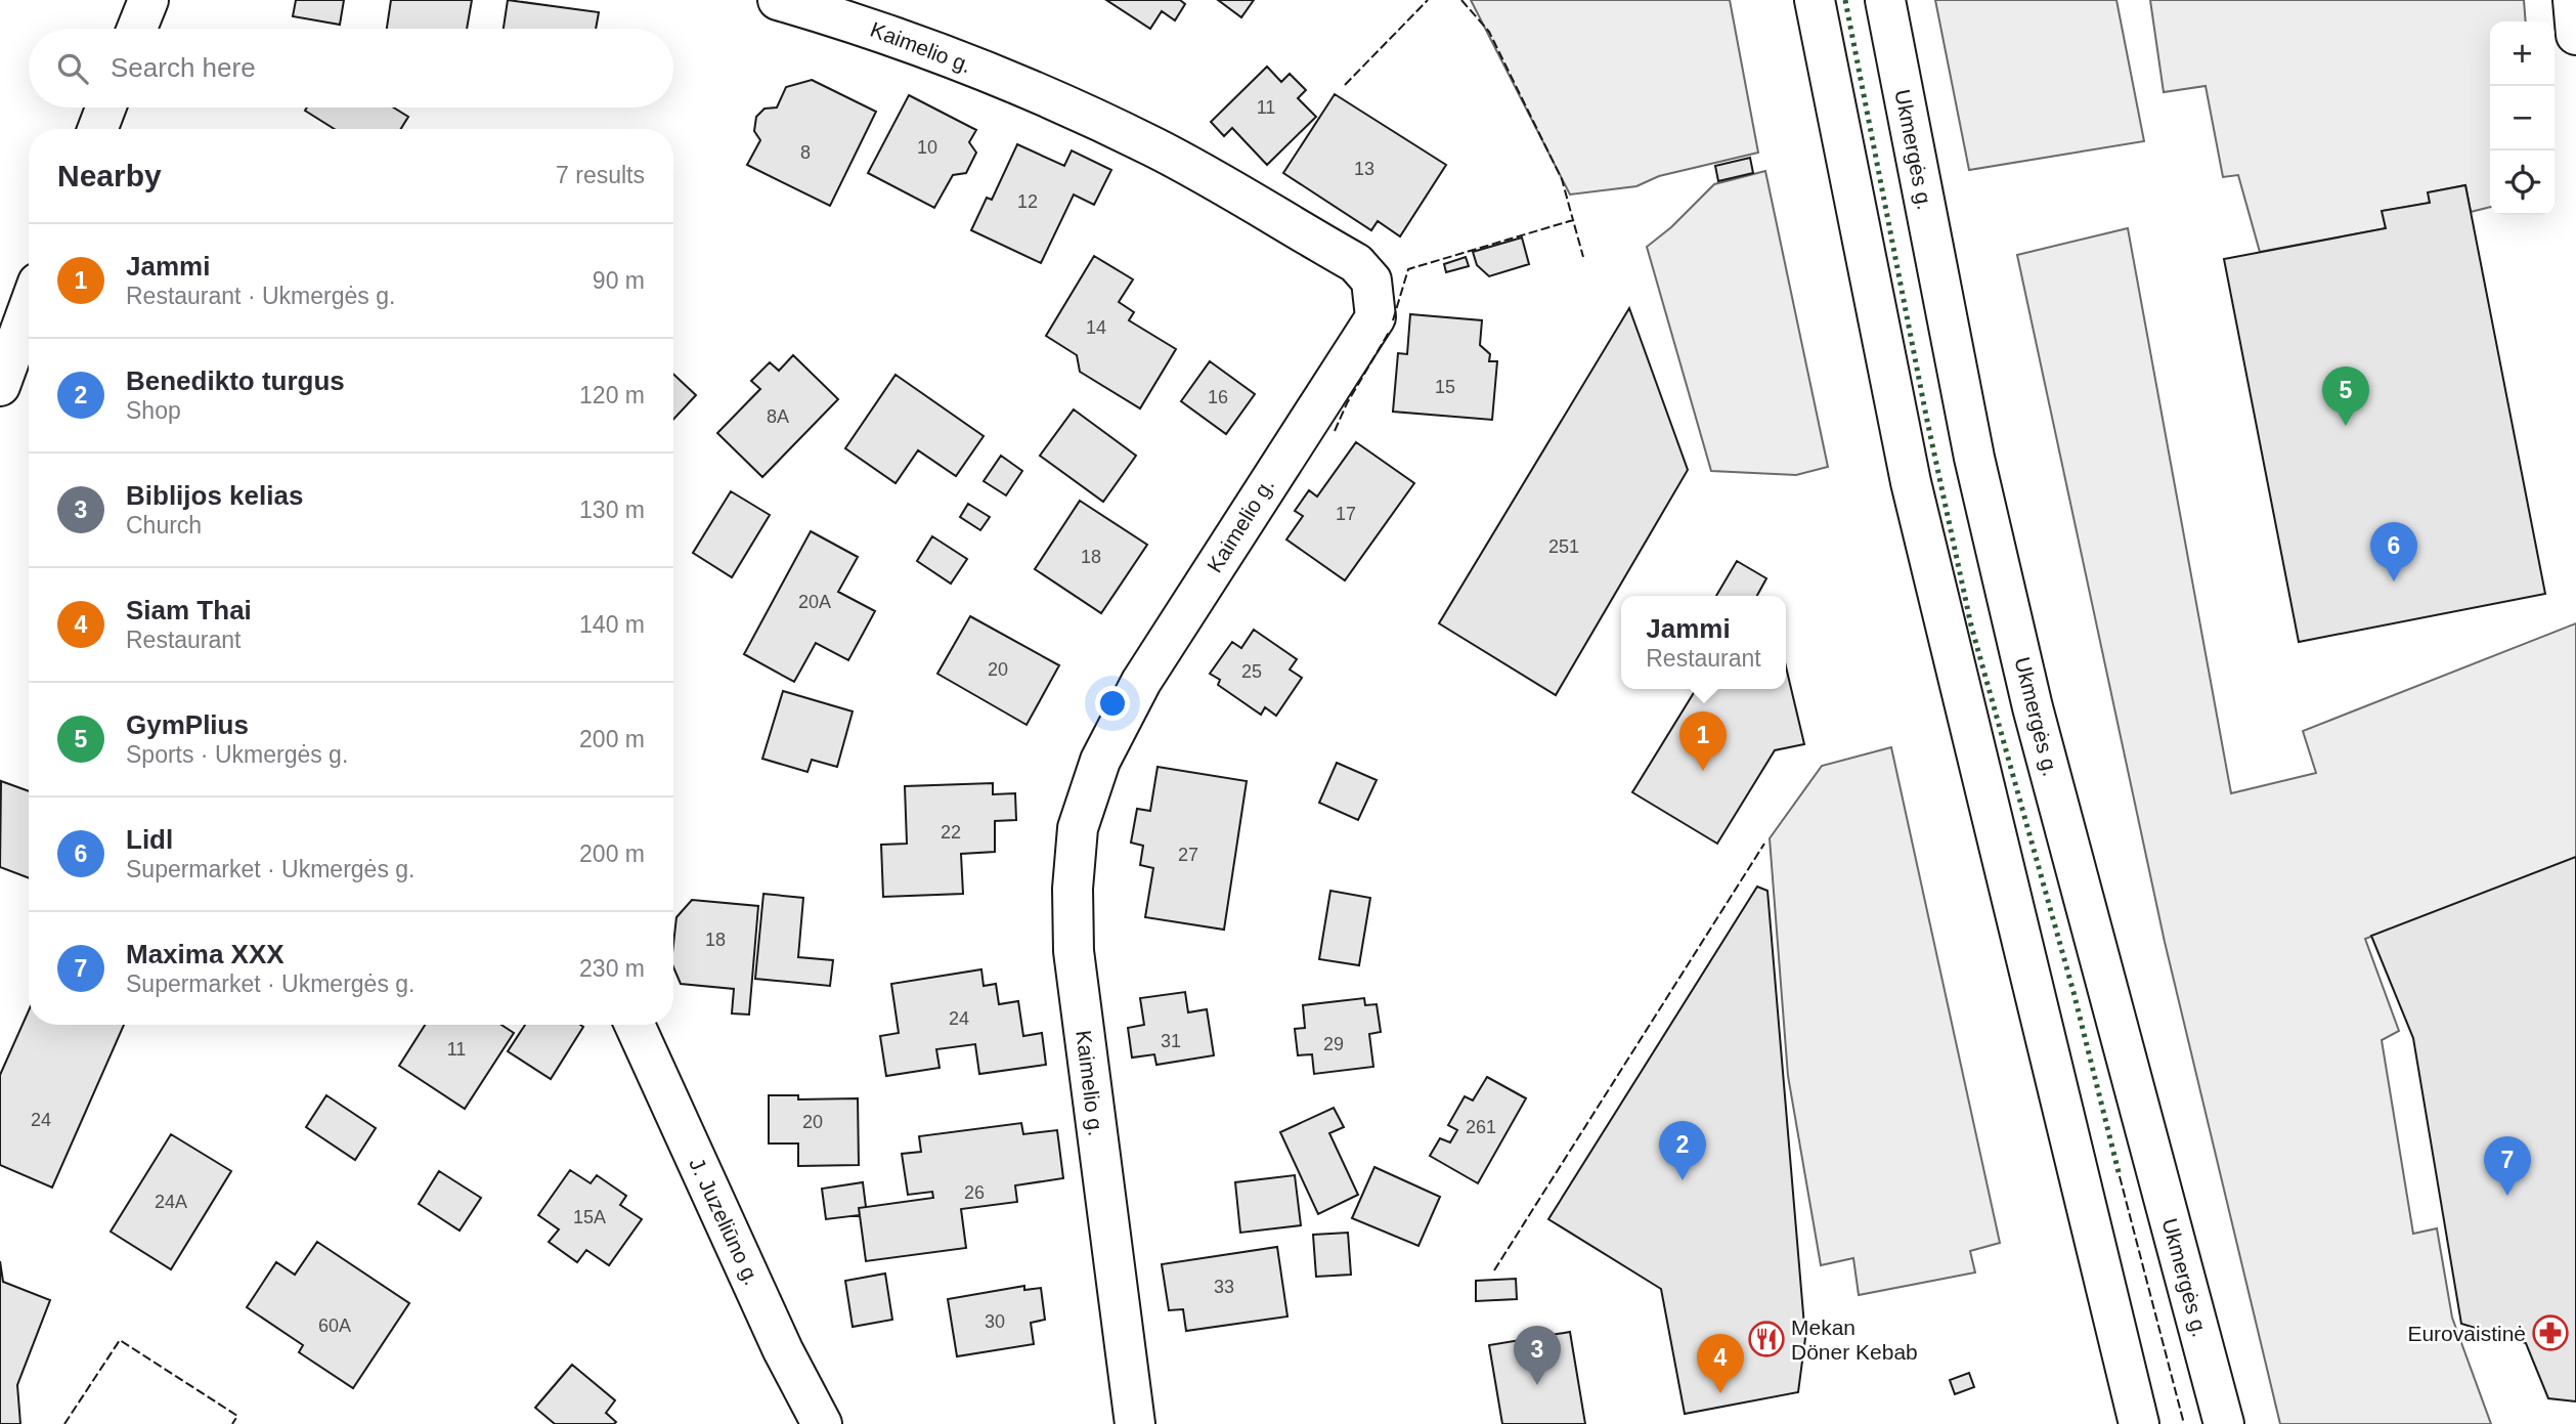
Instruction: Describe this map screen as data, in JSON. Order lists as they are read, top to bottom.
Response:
{
  "streets": {
    "main road": ["Kaimelio g.", "Ukmergės g.", "J. Juzeliūno g."]
  },
  "places": {
    "pharmacy": ["Eurovaistinė"],
    "restaurant": ["Mekan Döner Kebab"]
  },
  "house_numbers": [
    "11",
    "10",
    "8",
    "13",
    "12",
    "14",
    "15",
    "16",
    "8A",
    "17",
    "251",
    "18",
    "20A",
    "20",
    "25",
    "22",
    "27",
    "18",
    "24",
    "31",
    "29",
    "11",
    "24",
    "20",
    "261",
    "26",
    "24A",
    "15A",
    "33",
    "30",
    "60A"
  ],
  "page": {
    "map_buttons": ["+", "−"],
    "search": "Search here",
    "heading": ["Nearby", "7 results"],
    "list": [
      {
        "mark": "1",
        "name": "Jammi",
        "note": "Restaurant · Ukmergės g.",
        "value": "90 m"
      },
      {
        "mark": "2",
        "name": "Benedikto turgus",
        "note": "Shop",
        "value": "120 m"
      },
      {
        "mark": "3",
        "name": "Biblijos kelias",
        "note": "Church",
        "value": "130 m"
      },
      {
        "mark": "4",
        "name": "Siam Thai",
        "note": "Restaurant",
        "value": "140 m"
      },
      {
        "mark": "5",
        "name": "GymPlius",
        "note": "Sports · Ukmergės g.",
        "value": "200 m"
      },
      {
        "mark": "6",
        "name": "Lidl",
        "note": "Supermarket · Ukmergės g.",
        "value": "200 m"
      },
      {
        "mark": "7",
        "name": "Maxima XXX",
        "note": "Supermarket · Ukmergės g.",
        "value": "230 m"
      }
    ],
    "pins": [
      "5",
      "6",
      "1",
      "2",
      "7",
      "3",
      "4"
    ],
    "popup": ["Jammi", "Restaurant"]
  }
}
